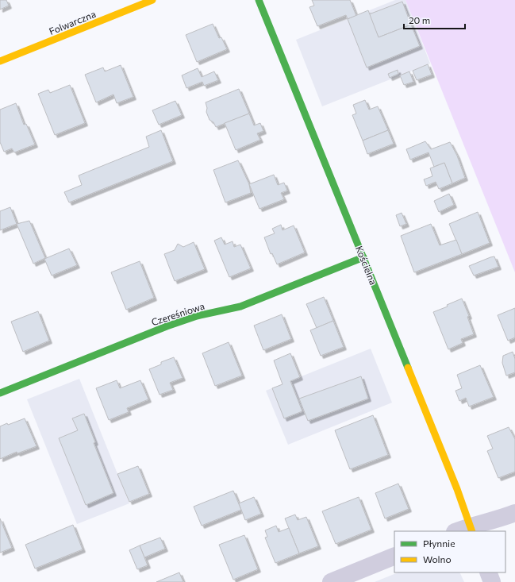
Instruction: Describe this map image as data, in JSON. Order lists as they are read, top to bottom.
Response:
{
  "streets": {
    "street": ["Folwarczna", "Kościelna", "Czereśniowa"]
  },
  "crossings": [
    ["Kościelna", "Czereśniowa"]
  ],
  "legend": ["Płynnie", "Wolno"],
  "scale_bar": "20 m"
}
